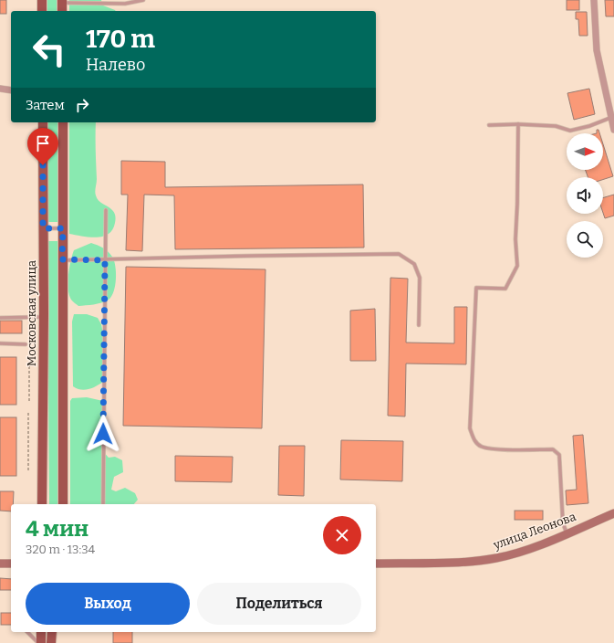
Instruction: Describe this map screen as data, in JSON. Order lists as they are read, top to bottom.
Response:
{
  "streets": {
    "main road": ["Московская улица"],
    "street": ["улица Леонова"]
  },
  "north": "right",
  "page": {
    "turn": ["170 m", "Налево"],
    "then": "Затем",
    "heading": ["4 мин", "320 m · 13:34"],
    "buttons": ["Выход", "Поделиться"]
  }
}
